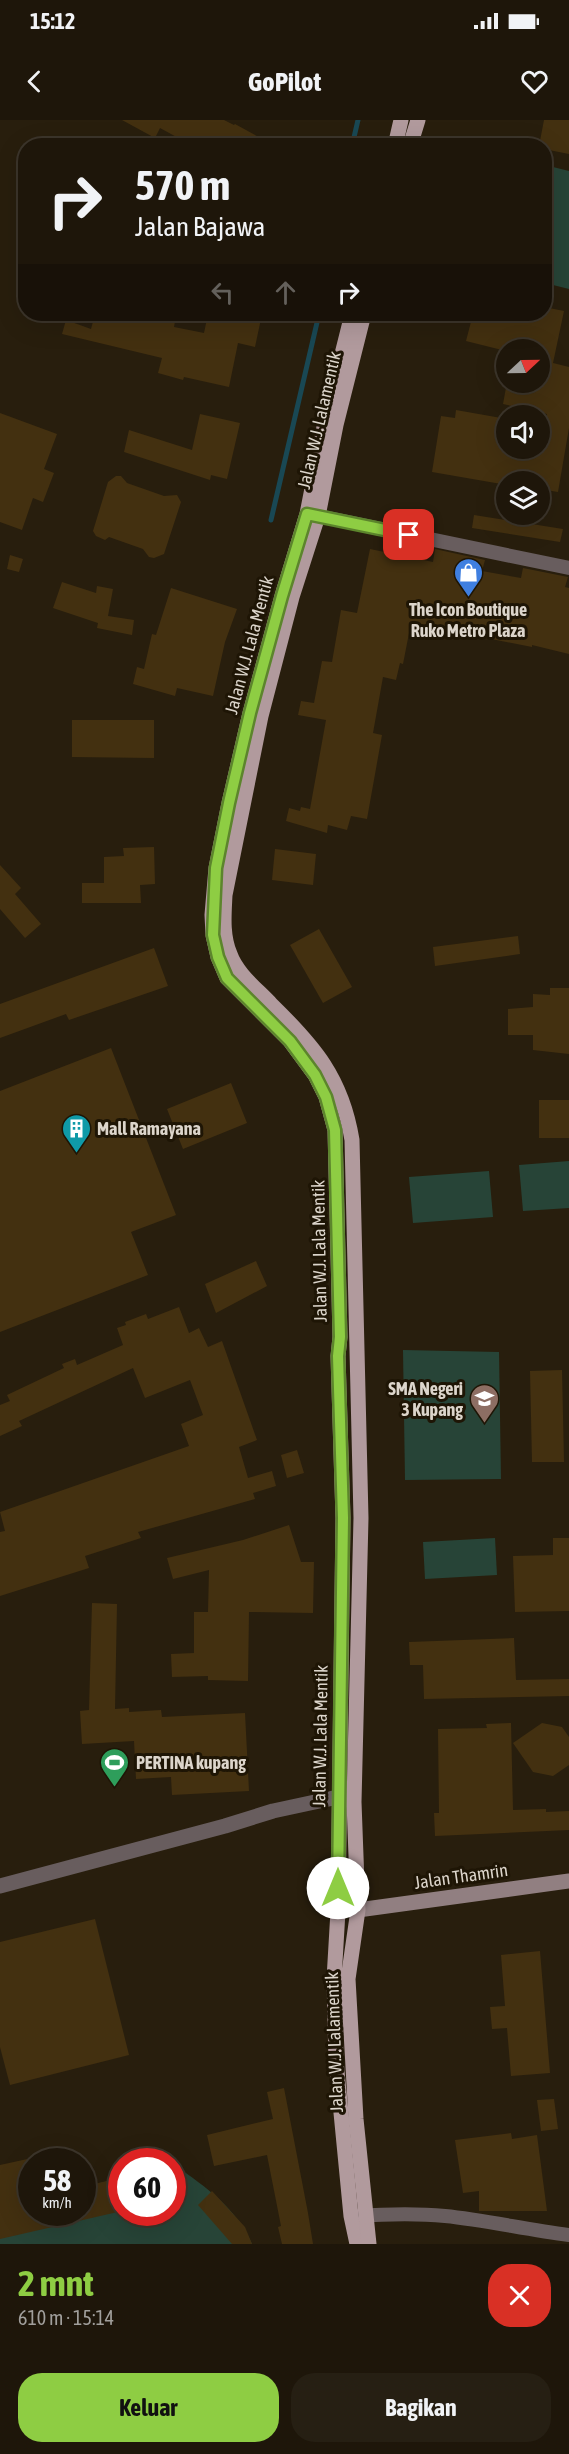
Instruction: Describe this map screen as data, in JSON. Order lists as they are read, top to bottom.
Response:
{
  "streets": {
    "main road": ["Jalan W.J. Lalamentik", "Jalan W.J. Lala Mentik", "Jalan Thamrin"]
  },
  "crossings": [
    ["Jalan W.J. Lalamentik", "Jalan W.J. Lala Mentik"],
    ["Jalan W.J. Lalamentik", "Jalan Thamrin"]
  ],
  "places": {
    "shop": ["The Icon Boutique Ruko Metro Plaza"],
    "building": ["Mall Ramayana"],
    "school or university": ["SMA Negeri 3 Kupang"],
    "sports": ["PERTINA kupang"]
  },
  "north": "right",
  "page": {
    "status": "15:12",
    "header": "GoPilot",
    "turn": ["570 m", "Jalan Bajawa"],
    "speed": "58 km/h",
    "limit": "60",
    "heading": ["2 mnt", "610 m · 15:14"],
    "buttons": ["Keluar", "Bagikan"]
  }
}
